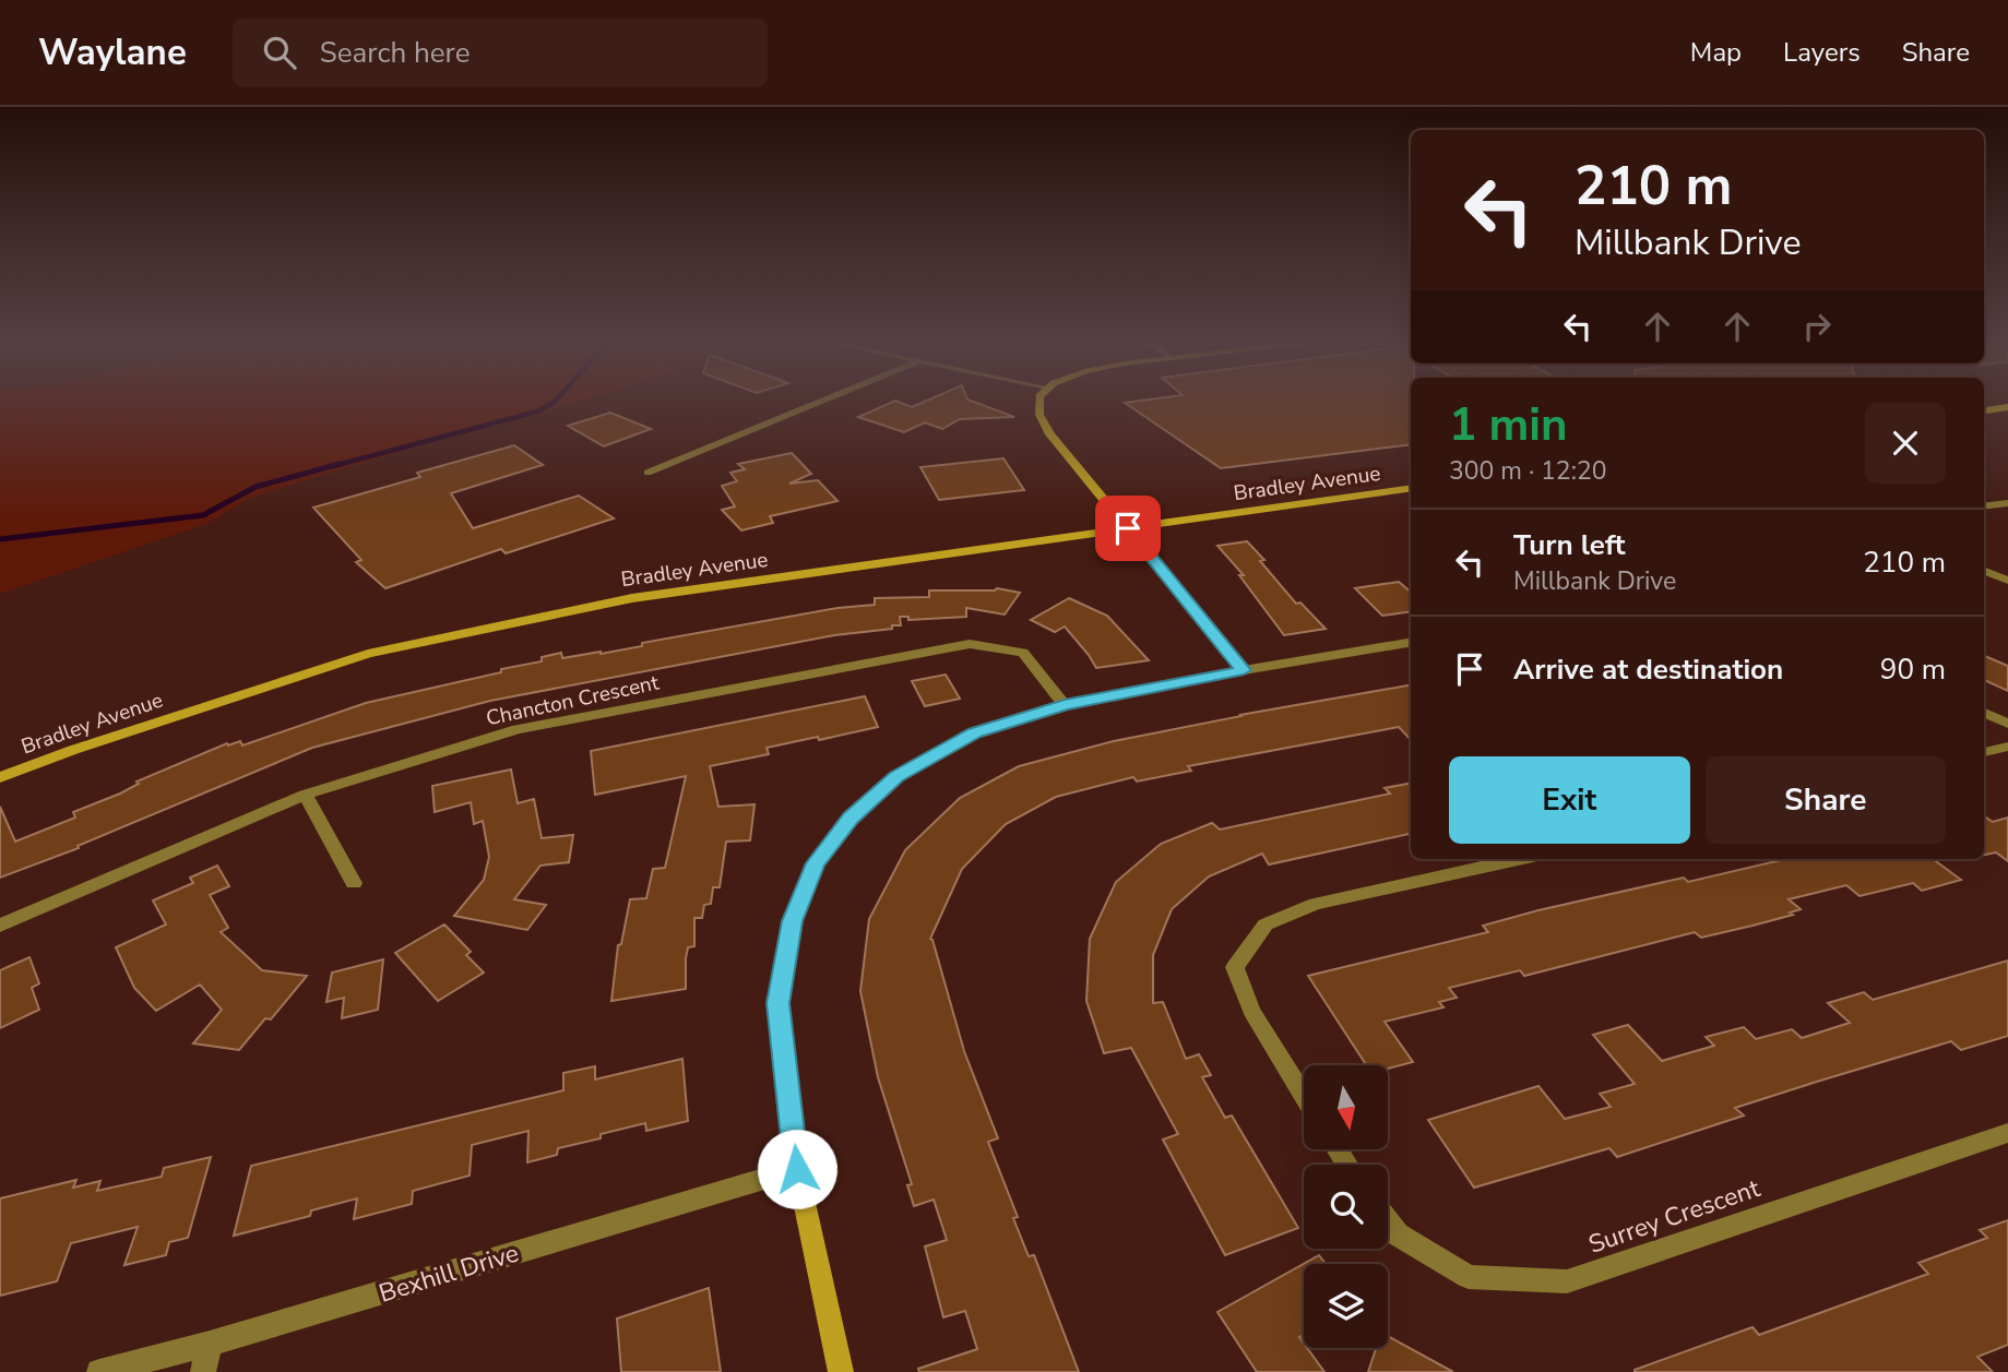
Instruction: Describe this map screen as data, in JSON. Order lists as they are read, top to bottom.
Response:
{
  "streets": {
    "street": [
      "Bradley Avenue",
      "Chancton Crescent",
      "Surrey Crescent",
      "Bexhill Drive"
    ]
  },
  "north": "bottom",
  "page": {
    "header": "Waylane",
    "search": "Search here",
    "nav": ["Map", "Layers", "Share"],
    "turn": ["210 m", "Millbank Drive"],
    "heading": ["1 min", "300 m · 12:20"],
    "list": [
      {
        "name": "Turn left",
        "note": "Millbank Drive",
        "value": "210 m"
      },
      {
        "name": "Arrive at destination",
        "value": "90 m"
      }
    ],
    "buttons": ["Exit", "Share"]
  }
}
